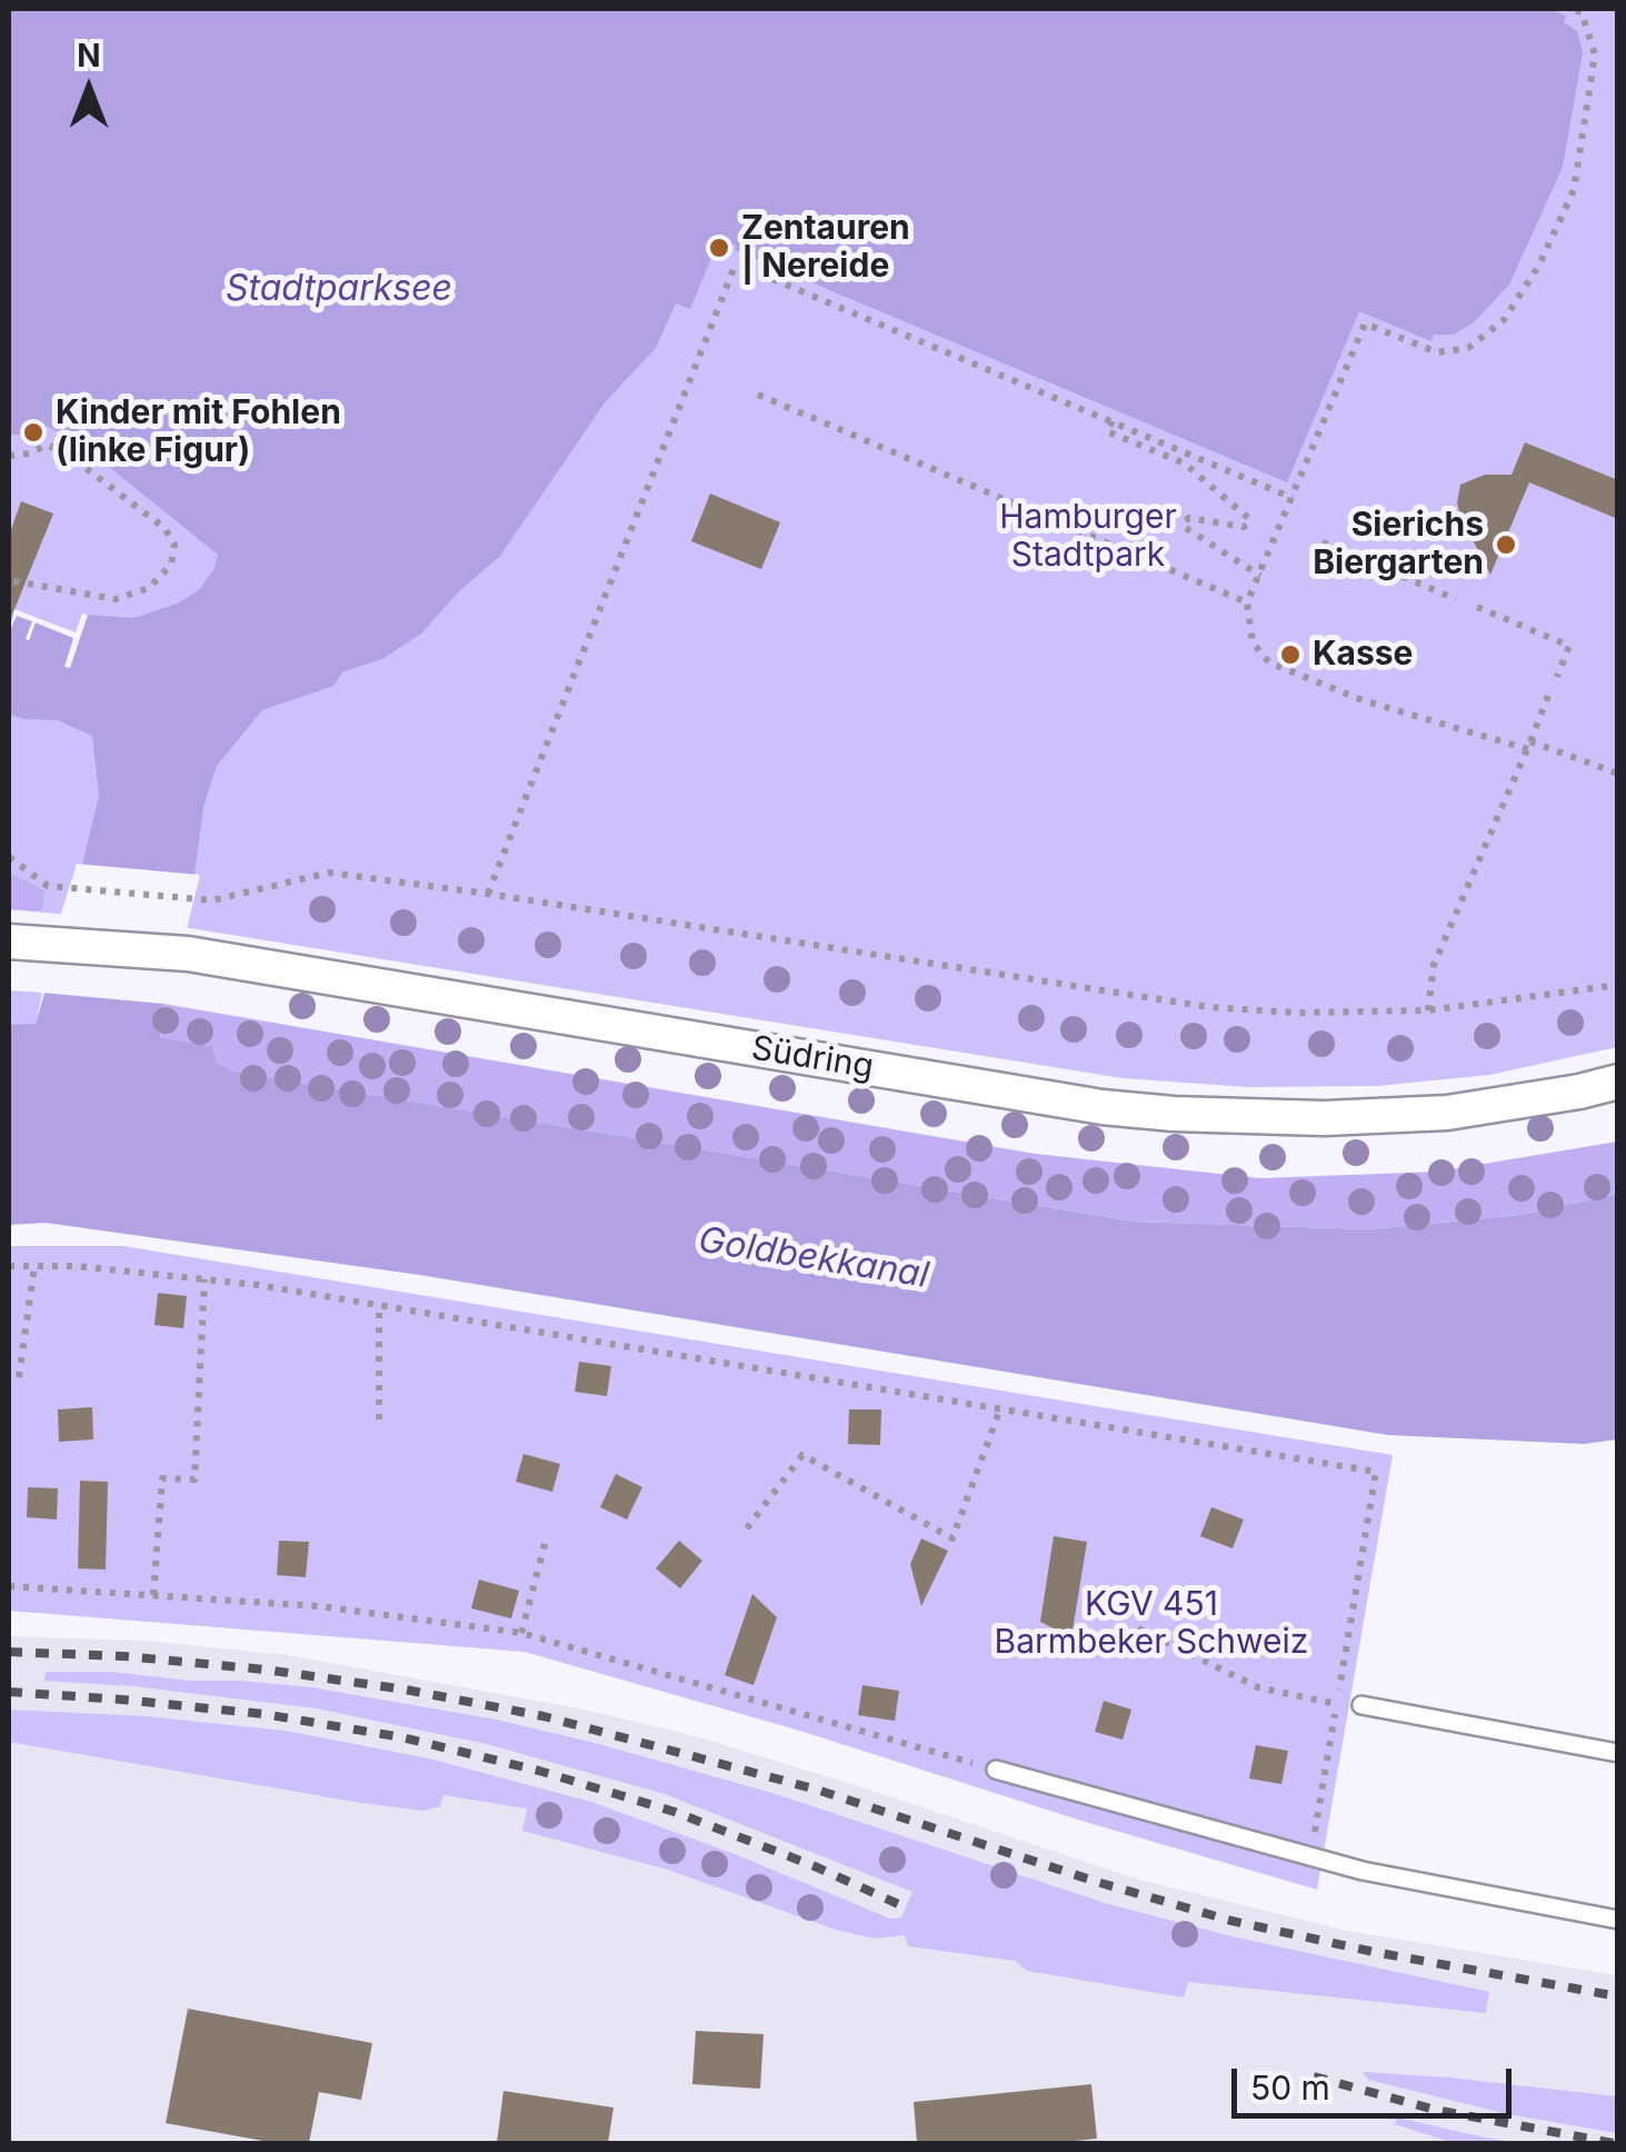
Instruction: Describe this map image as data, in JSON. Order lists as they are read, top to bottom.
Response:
{
  "streets": {
    "street": ["Südring"]
  },
  "water": ["Stadtparksee", "Goldbekkanal"],
  "parks": ["Hamburger Stadtpark", "KGV 451 Barmbeker Schweiz"],
  "places": [
    "Zentauren | Nereide",
    "Kinder mit Fohlen (linke Figur)",
    "Sierichs Biergarten",
    "Kasse"
  ],
  "scale_bar": "50 m",
  "north": "top"
}
